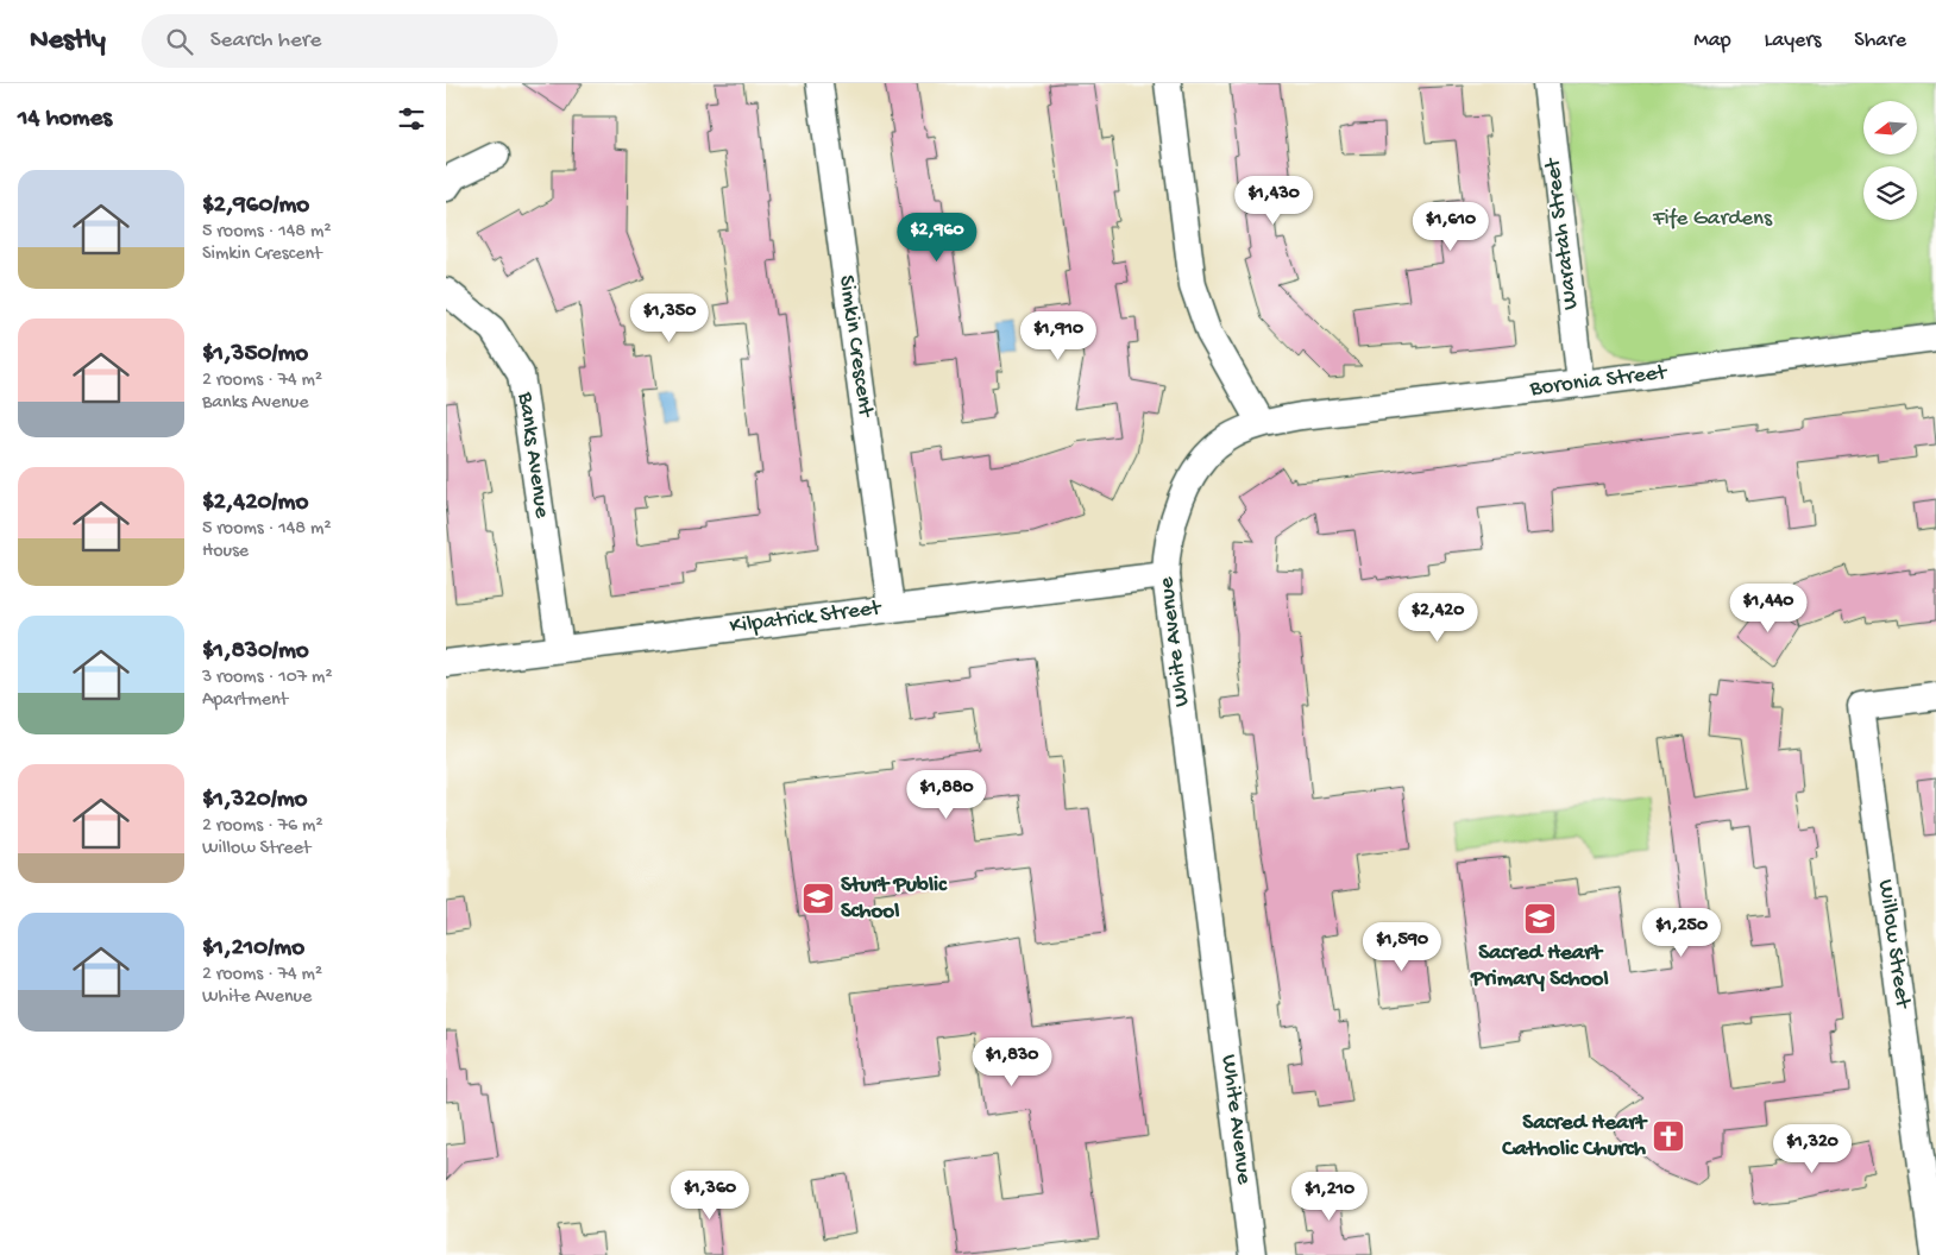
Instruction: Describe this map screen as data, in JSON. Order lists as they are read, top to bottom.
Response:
{
  "streets": {
    "street": [
      "Waratah Street",
      "Simkin Crescent",
      "Boronia Street",
      "Banks Avenue",
      "Kilpatrick Street",
      "White Avenue",
      "Willow Street"
    ]
  },
  "crossings": [
    ["Waratah Street", "Boronia Street"],
    ["Simkin Crescent", "Kilpatrick Street"],
    ["Boronia Street", "White Avenue"],
    ["Banks Avenue", "Kilpatrick Street"],
    ["Kilpatrick Street", "White Avenue"]
  ],
  "parks": ["Fife Gardens"],
  "places": {
    "school or university": ["Sturt Public School", "Sacred Heart Primary School"],
    "church": ["Sacred Heart Catholic Church"]
  },
  "north": "left",
  "page": {
    "header": "Nestly",
    "search": "Search here",
    "nav": ["Map", "Layers", "Share"],
    "heading": "14 homes",
    "list": [
      {
        "name": "$2,960/mo",
        "note": "5 rooms · 148 m² · Simkin Crescent"
      },
      {
        "name": "$1,350/mo",
        "note": "2 rooms · 74 m² · Banks Avenue"
      },
      {
        "name": "$2,420/mo",
        "note": "5 rooms · 148 m² · House"
      },
      {
        "name": "$1,830/mo",
        "note": "3 rooms · 107 m² · Apartment"
      },
      {
        "name": "$1,320/mo",
        "note": "2 rooms · 76 m² · Willow Street"
      },
      {
        "name": "$1,210/mo",
        "note": "2 rooms · 74 m² · White Avenue"
      }
    ],
    "price": [
      "$1,430",
      "$1,610",
      "$2,960",
      "$1,350",
      "$1,910",
      "$1,440",
      "$2,420",
      "$1,880",
      "$1,250",
      "$1,590",
      "$1,830",
      "$1,320",
      "$1,360",
      "$1,210"
    ]
  }
}
